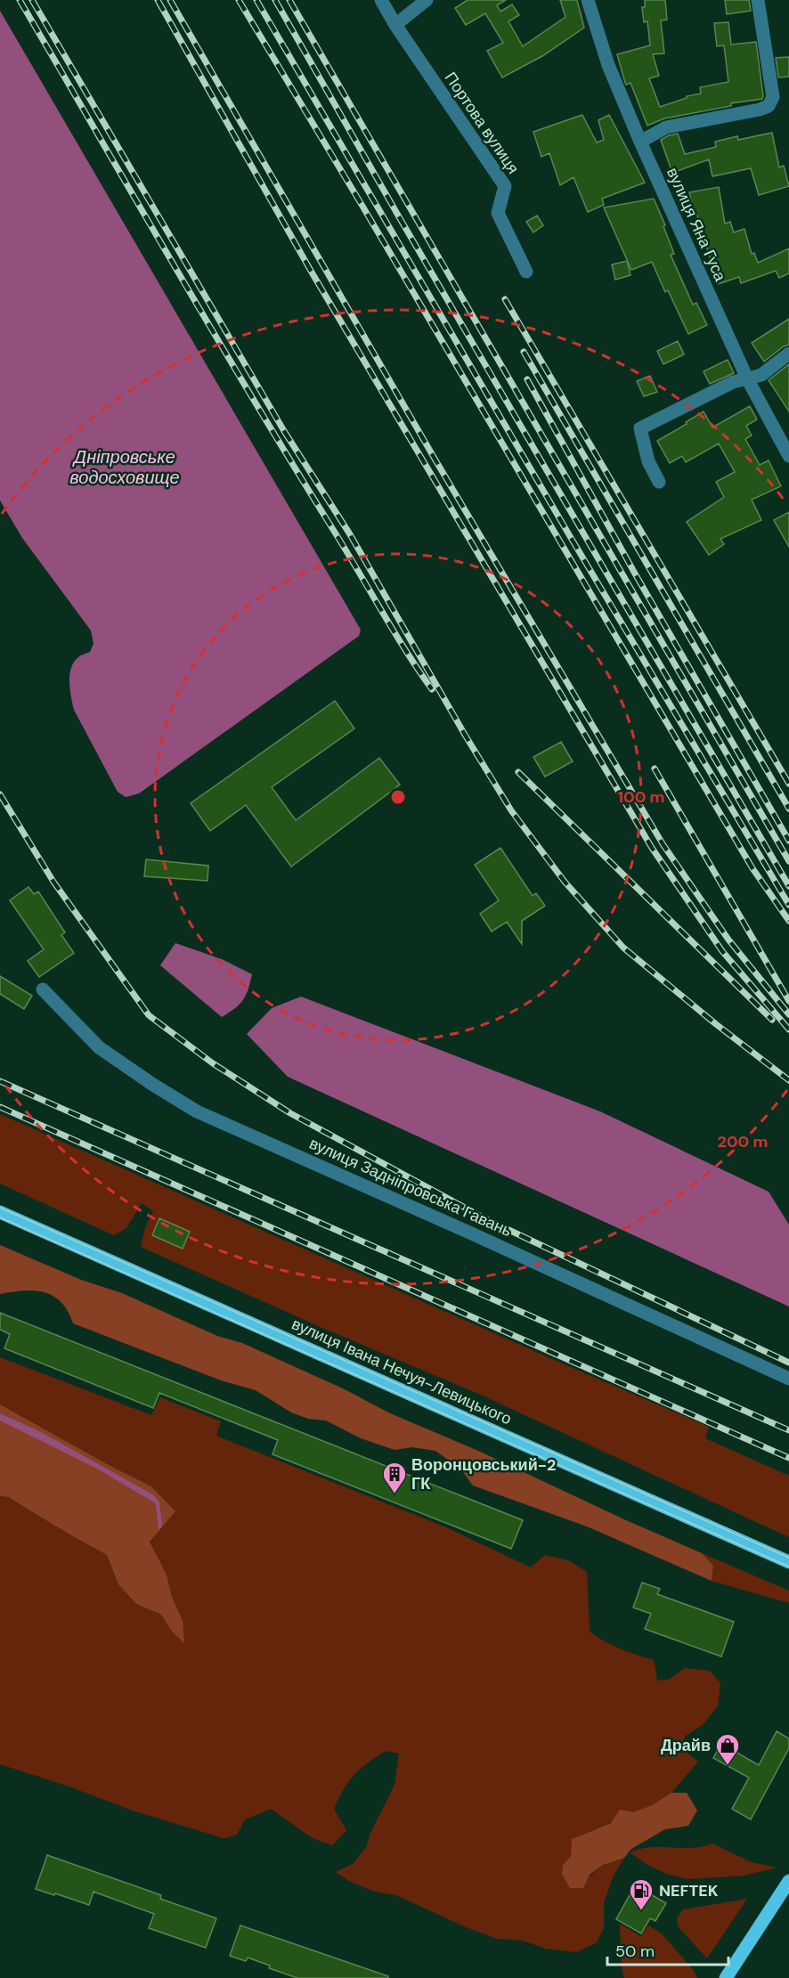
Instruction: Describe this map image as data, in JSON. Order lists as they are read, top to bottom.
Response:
{
  "streets": {
    "main road": ["вулиця Івана Нечуя-Левицького"],
    "street": ["Портова вулиця", "вулиця Яна Гуса", "вулиця Задніпровська Гавань"]
  },
  "water": ["Дніпровське водосховище"],
  "places": {
    "building": ["Воронцовський-2 ГК"],
    "shop": ["Драйв"],
    "fuel station": ["NEFTEK"]
  },
  "scale_bar": "50 m",
  "rings": ["100 m", "200 m"]
}
